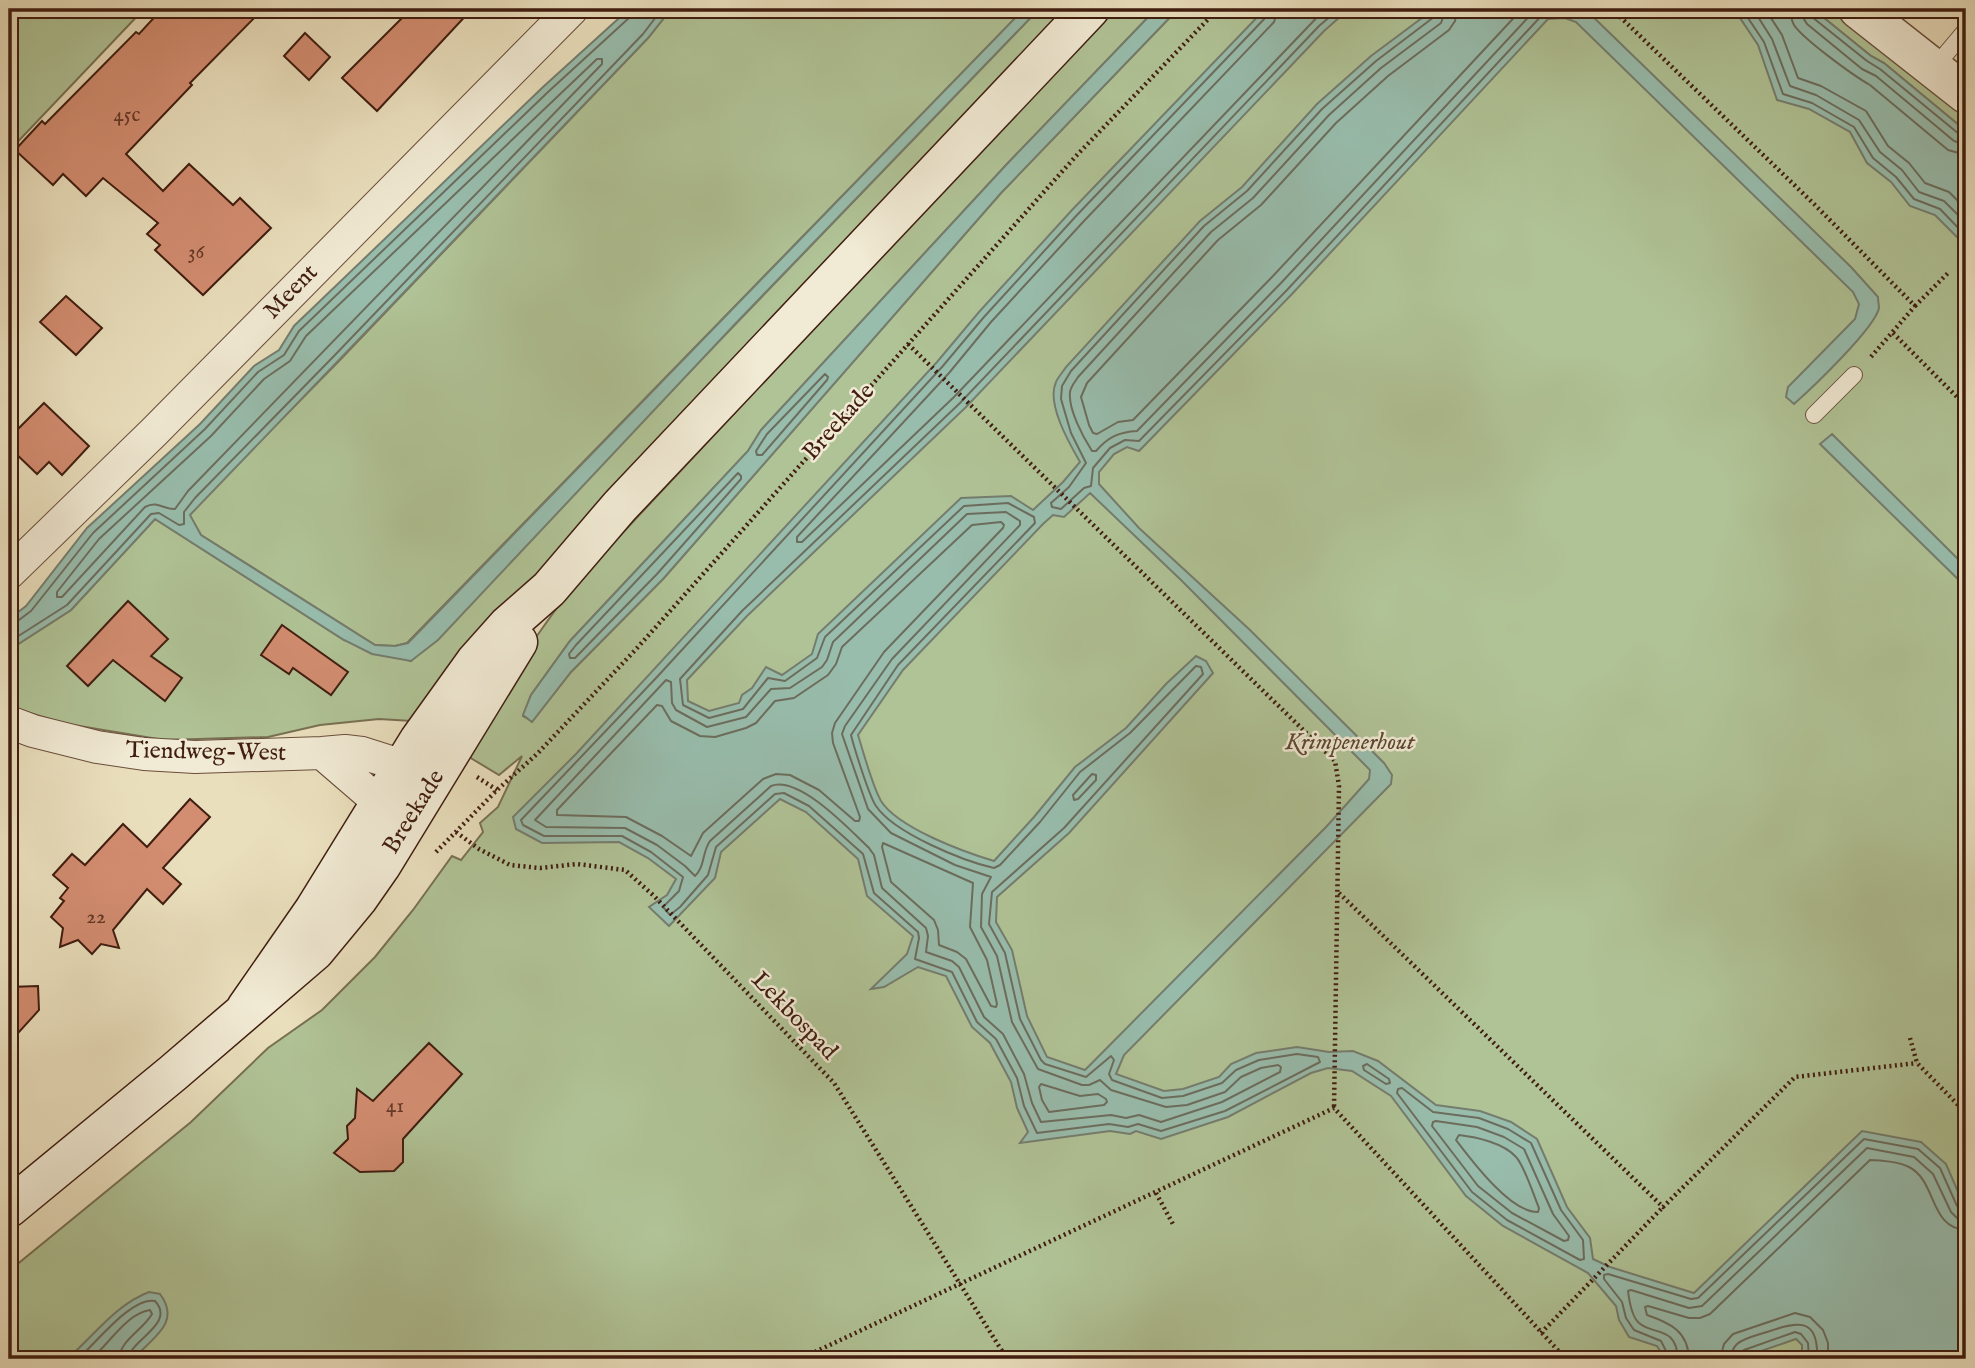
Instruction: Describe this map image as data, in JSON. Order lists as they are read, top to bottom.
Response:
{
  "streets": {
    "main road": ["Breekade"],
    "street": ["Meent", "Tiendweg-West"],
    "path": ["Lekbospad"]
  },
  "crossings": [
    ["Breekade", "Tiendweg-West"],
    ["Breekade", "Lekbospad"]
  ],
  "parks": ["Krimpenerhout"],
  "house_numbers": [
    "45c",
    "36",
    "22",
    "41"
  ]
}
